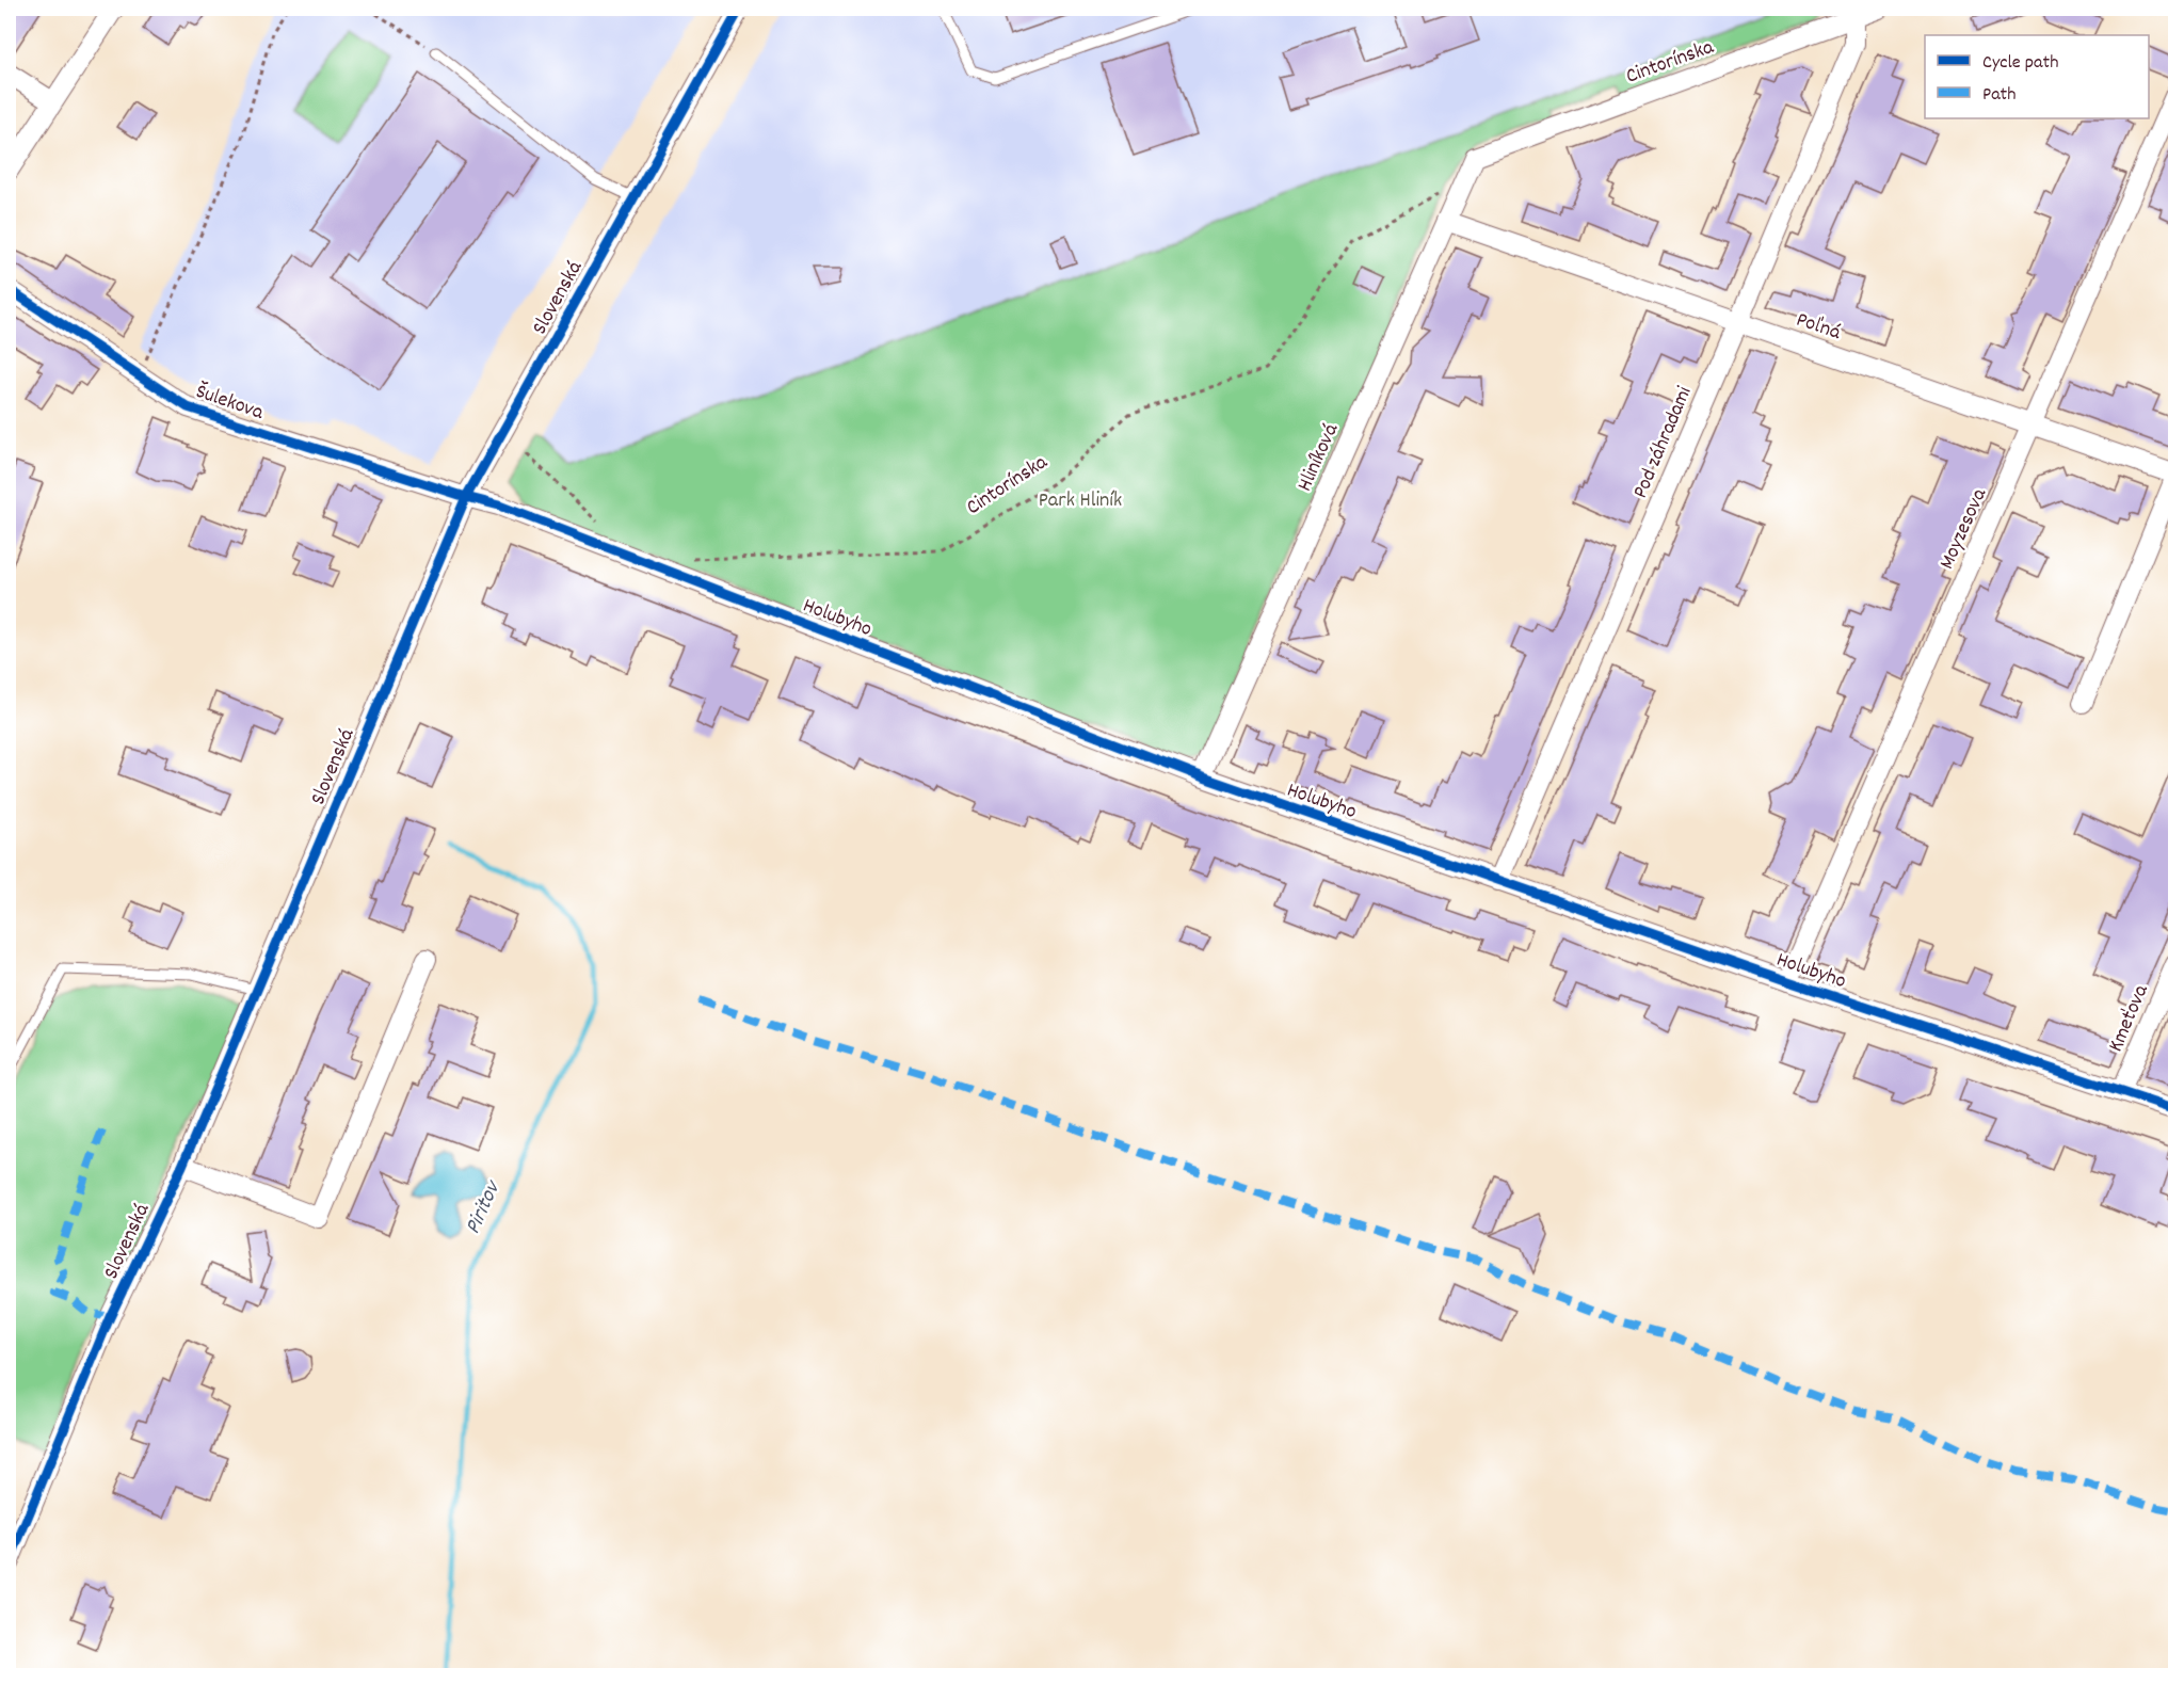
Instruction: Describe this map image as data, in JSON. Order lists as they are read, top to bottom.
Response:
{
  "streets": {
    "street": [
      "Cintorínska",
      "Slovenská",
      "Poľná",
      "Šulekova",
      "Pod záhradami",
      "Hliníková",
      "Moyzesova",
      "Holubyho",
      "Kmeťova"
    ]
  },
  "crossings": [
    ["Cintorínska", "Pod záhradami"],
    ["Cintorínska", "Hliníková"],
    ["Slovenská", "Šulekova"],
    ["Slovenská", "Holubyho"],
    ["Poľná", "Pod záhradami"],
    ["Poľná", "Hliníková"],
    ["Poľná", "Moyzesova"],
    ["Šulekova", "Holubyho"],
    ["Pod záhradami", "Holubyho"],
    ["Hliníková", "Holubyho"],
    ["Moyzesova", "Holubyho"],
    ["Holubyho", "Kmeťova"]
  ],
  "water": ["Piritov"],
  "parks": ["Park Hliník"],
  "legend": ["Cycle path", "Path"]
}
